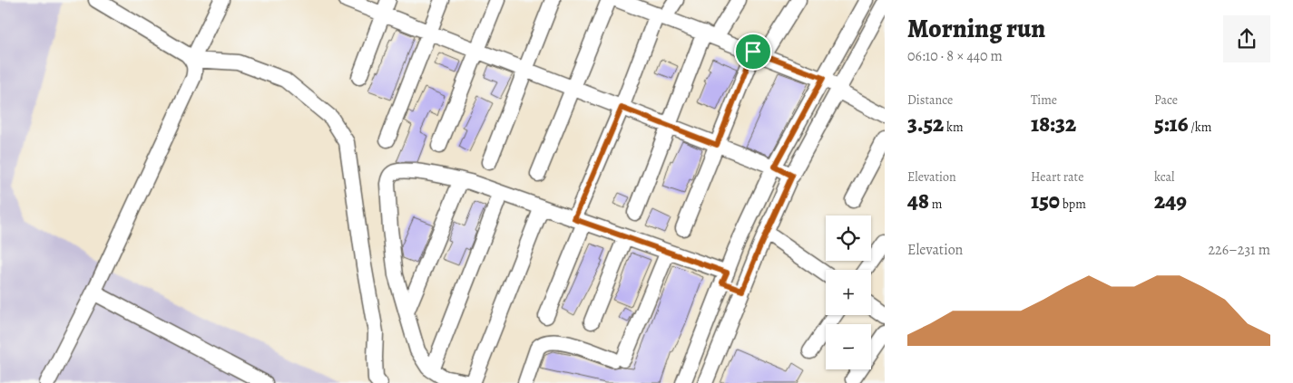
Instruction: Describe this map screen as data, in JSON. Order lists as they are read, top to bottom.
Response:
{
  "page": {
    "heading": ["Morning run", "06:10 · 8 × 440 m"],
    "stats": [
      ["Distance", "3.52 km"],
      ["Time", "18:32"],
      ["Pace", "5:16 /km"],
      ["Elevation", "48 m"],
      ["Heart rate", "150 bpm"],
      ["kcal", "249"]
    ],
    "map_buttons": ["+", "−"],
    "chart": ["Elevation", "226–231 m"]
  }
}
